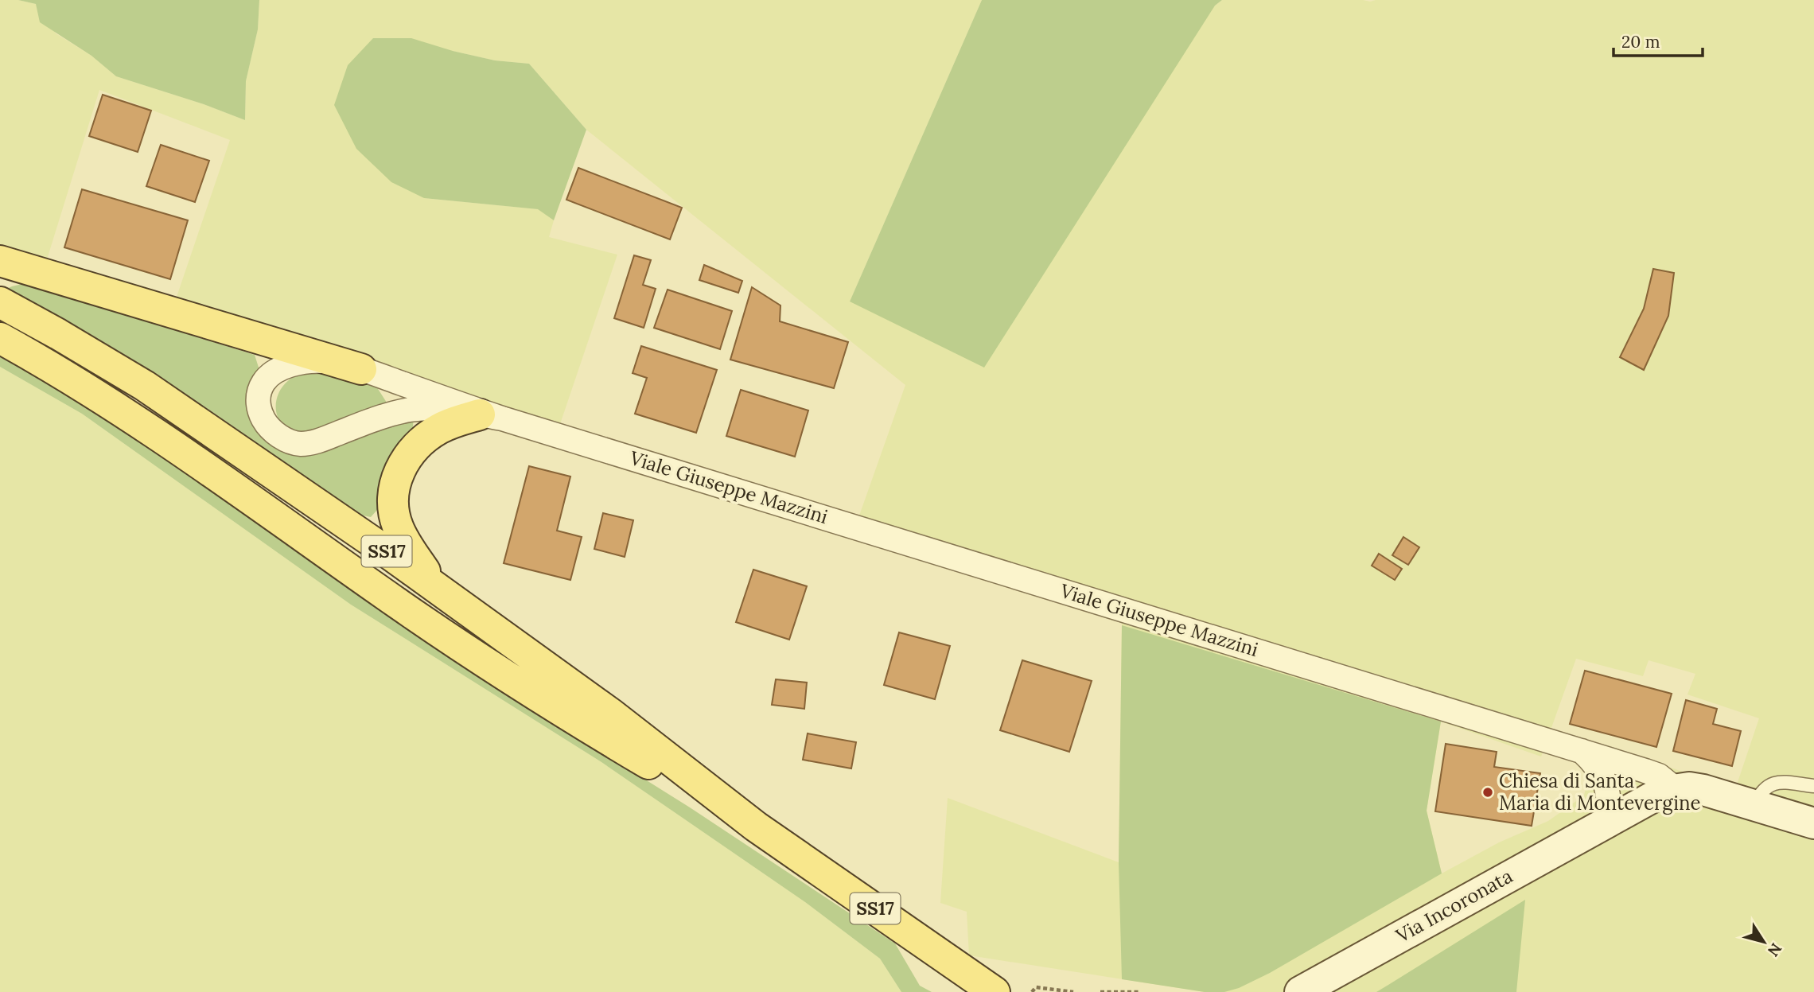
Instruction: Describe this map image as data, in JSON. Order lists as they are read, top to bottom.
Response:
{
  "streets": {
    "main road": ["SS17", "Via Incoronata"],
    "street": ["Viale Giuseppe Mazzini"]
  },
  "crossings": [
    ["Viale Giuseppe Mazzini", "Via Incoronata"]
  ],
  "places": ["Chiesa di Santa Maria di Montevergine"],
  "scale_bar": "20 m",
  "north": "bottom right"
}
